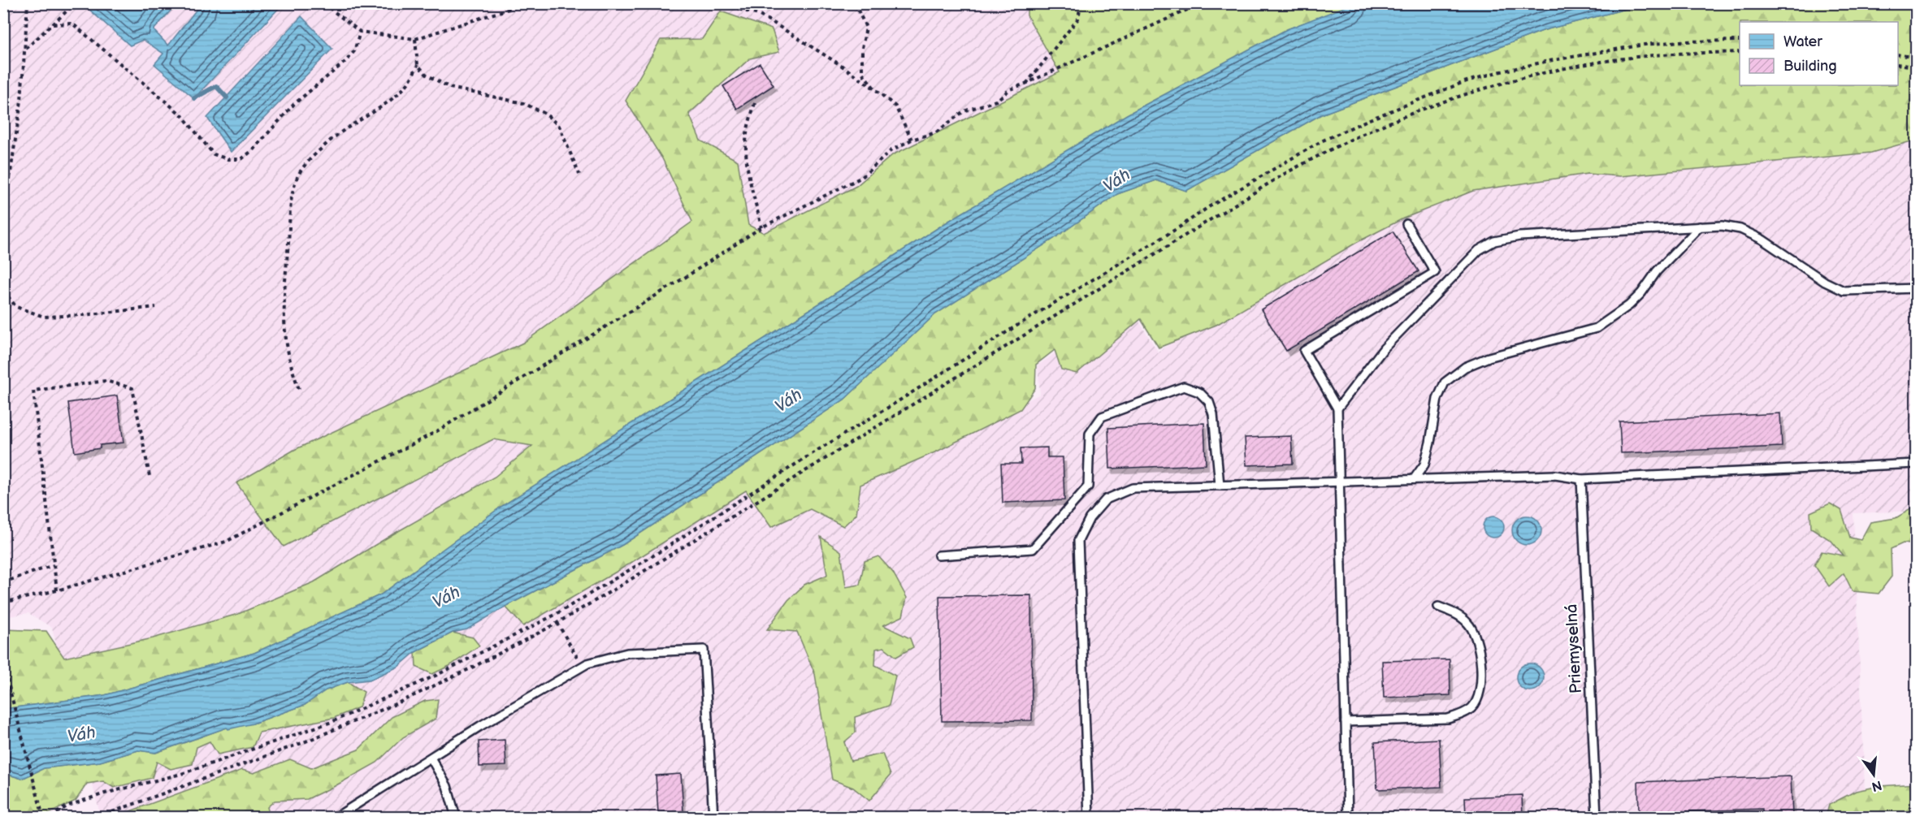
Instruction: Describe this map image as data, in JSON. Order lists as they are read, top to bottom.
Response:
{
  "streets": {
    "lane": ["Priemyselná"]
  },
  "water": ["Váh"],
  "legend": ["Water", "Building"],
  "north": "bottom"
}
